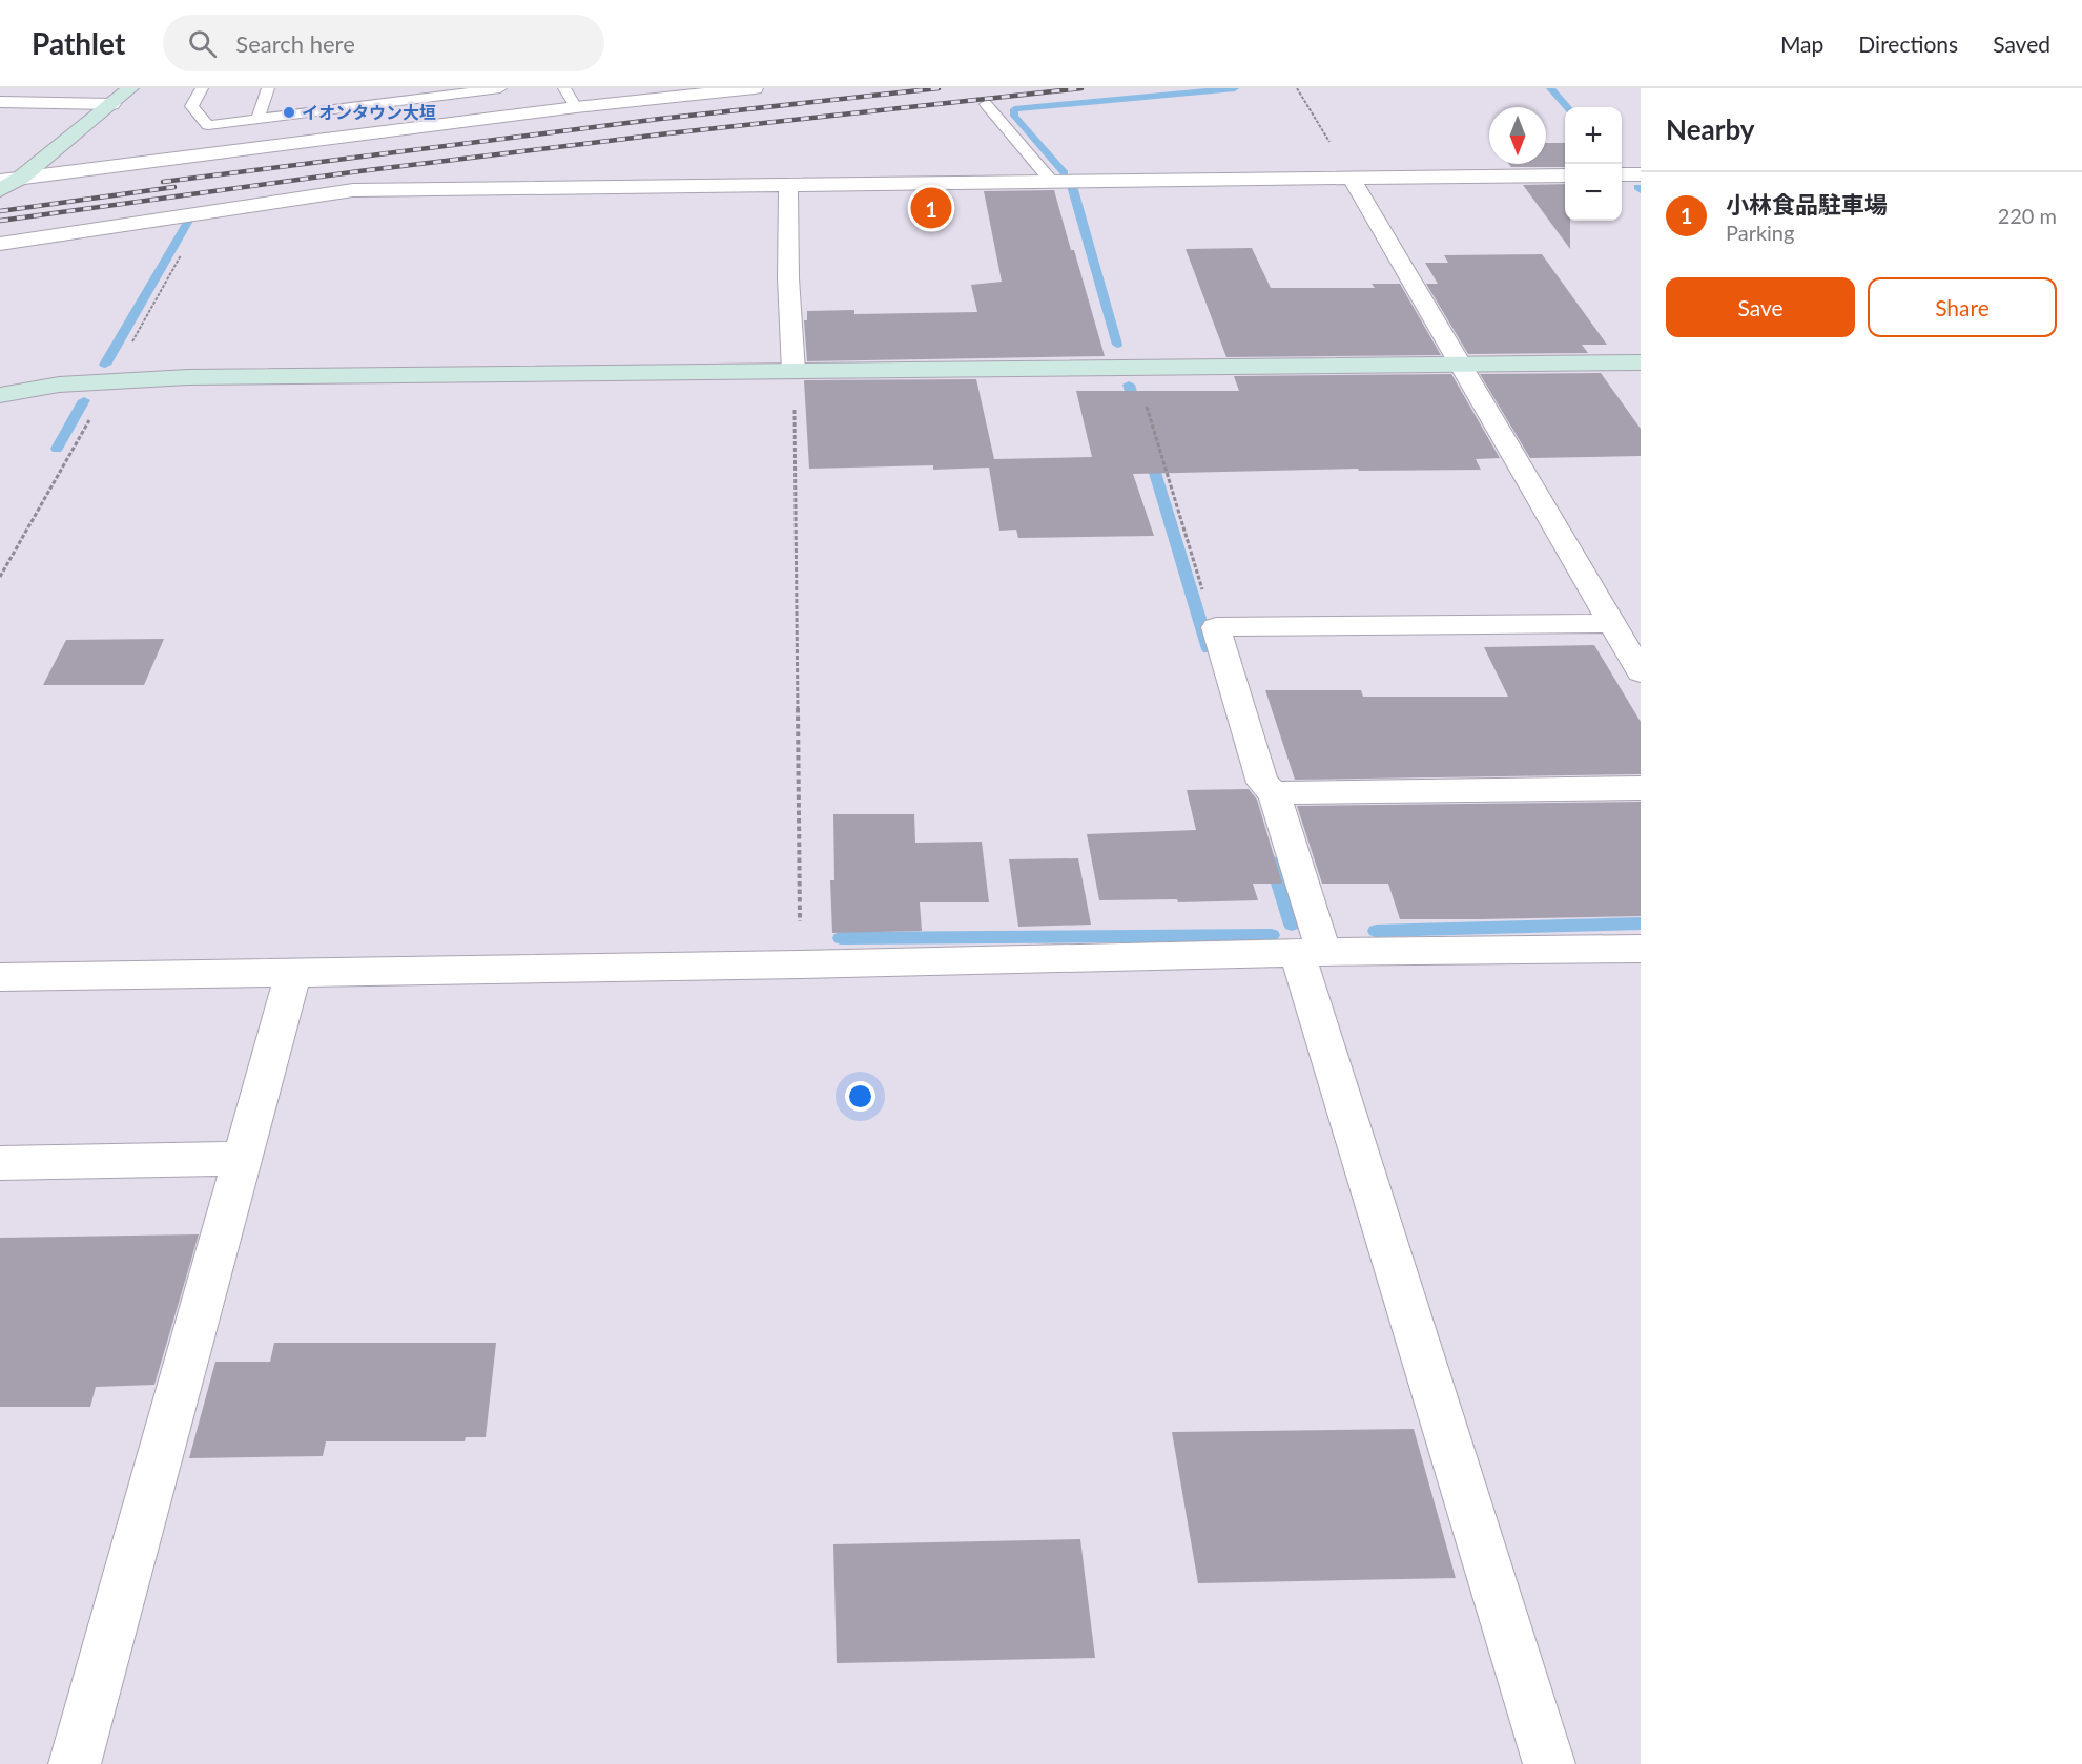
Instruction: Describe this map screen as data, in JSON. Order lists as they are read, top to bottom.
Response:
{
  "places": ["イオンタウン大垣"],
  "north": "bottom",
  "page": {
    "header": "Pathlet",
    "search": "Search here",
    "nav": ["Map", "Directions", "Saved"],
    "heading": "Nearby",
    "map_buttons": ["+", "−"],
    "list": [
      {
        "mark": "1",
        "name": "小林食品駐車場",
        "note": "Parking",
        "value": "220 m"
      }
    ],
    "pins": "1",
    "buttons": ["Save", "Share"]
  }
}
